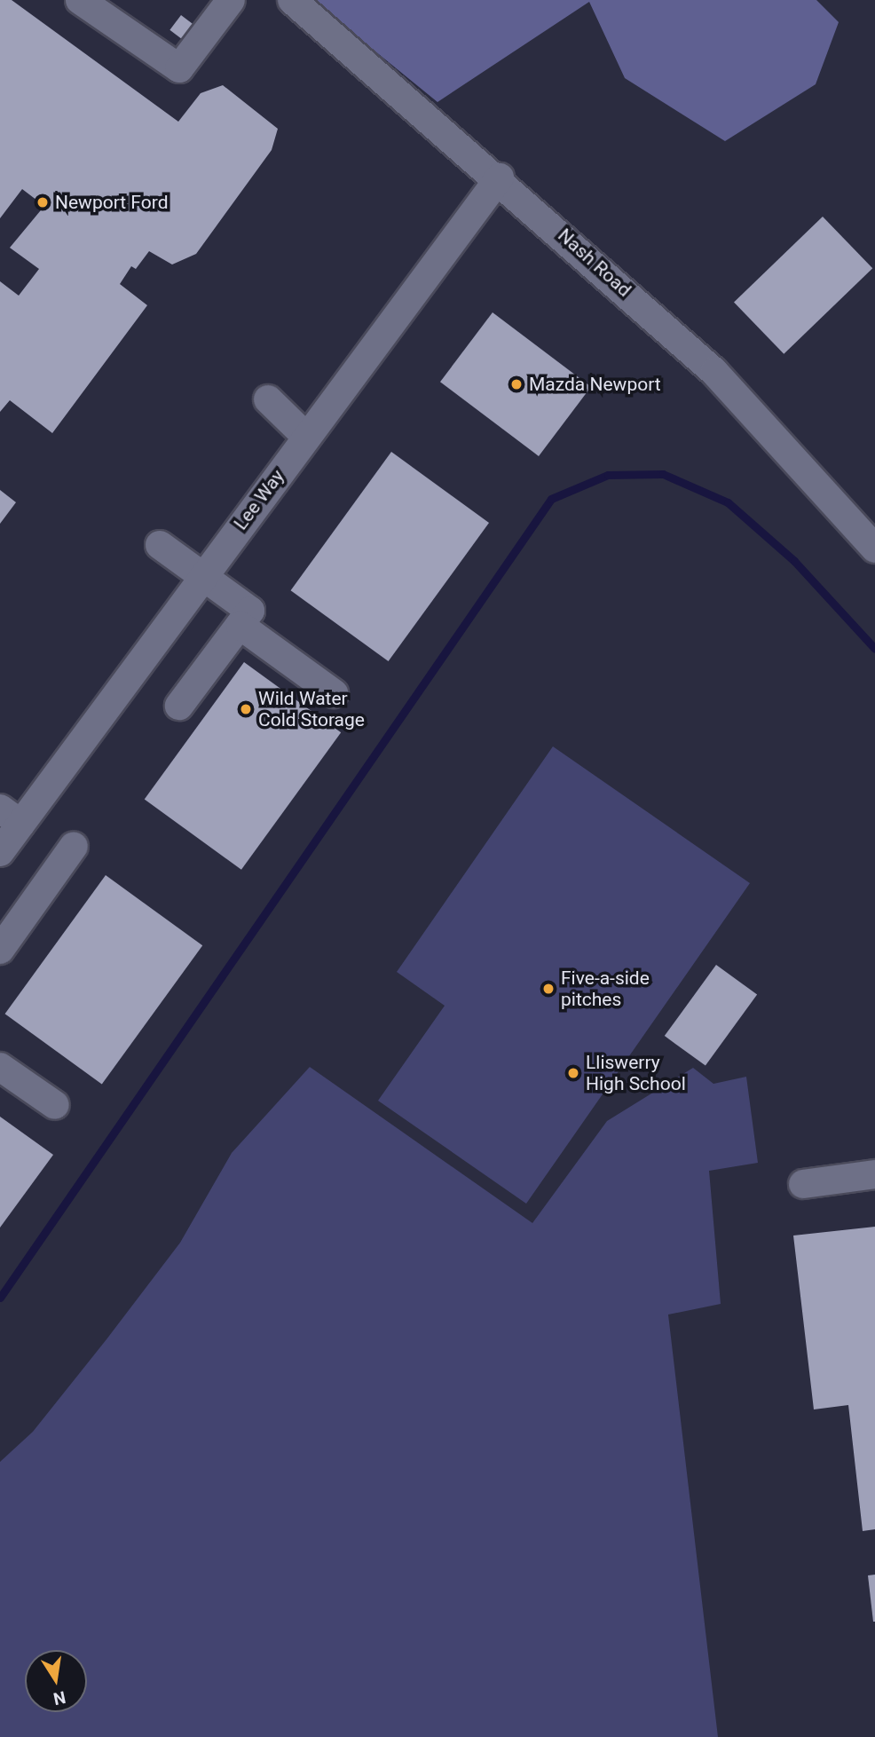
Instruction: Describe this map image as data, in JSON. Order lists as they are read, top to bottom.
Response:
{
  "streets": {
    "street": ["Nash Road", "Lee Way"]
  },
  "crossings": [
    ["Nash Road", "Lee Way"]
  ],
  "places": [
    "Newport Ford",
    "Mazda Newport",
    "Wild Water Cold Storage",
    "Five-a-side pitches",
    "Lliswerry High School"
  ],
  "north": "bottom"
}
